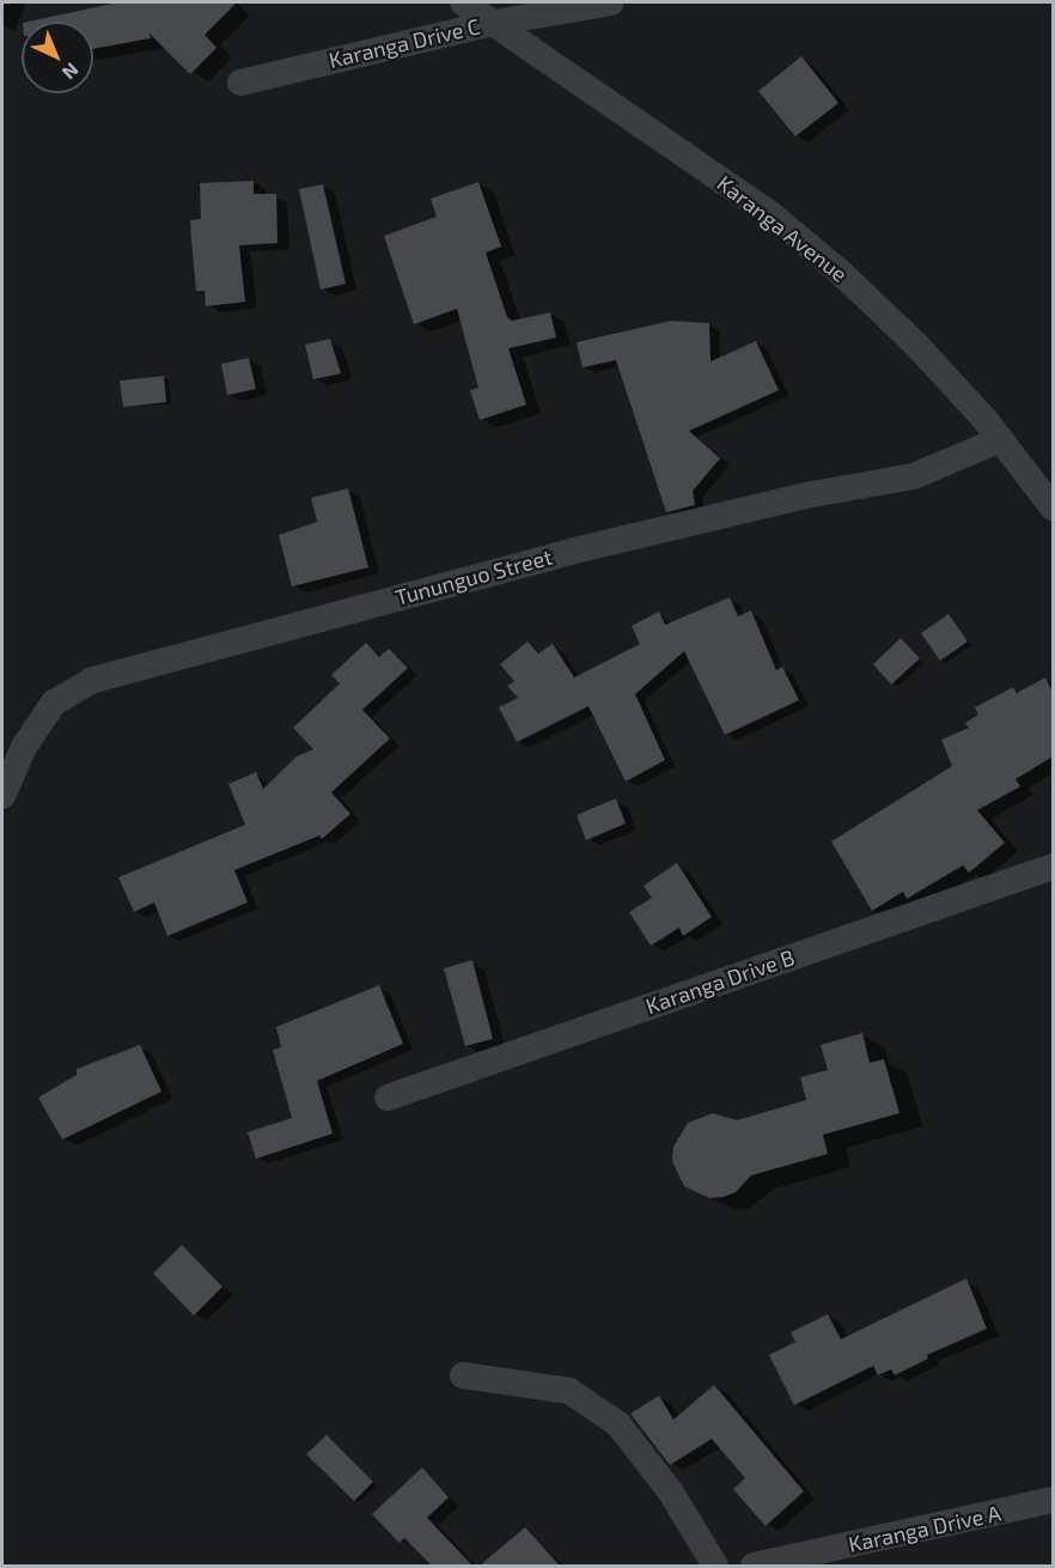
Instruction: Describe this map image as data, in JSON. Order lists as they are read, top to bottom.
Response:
{
  "streets": {
    "street": [
      "Karanga Drive C",
      "Karanga Avenue",
      "Tununguo Street",
      "Karanga Drive B",
      "Karanga Drive A"
    ]
  },
  "crossings": [
    ["Karanga Drive C", "Karanga Avenue"],
    ["Karanga Avenue", "Tununguo Street"]
  ],
  "north": "bottom right"
}
